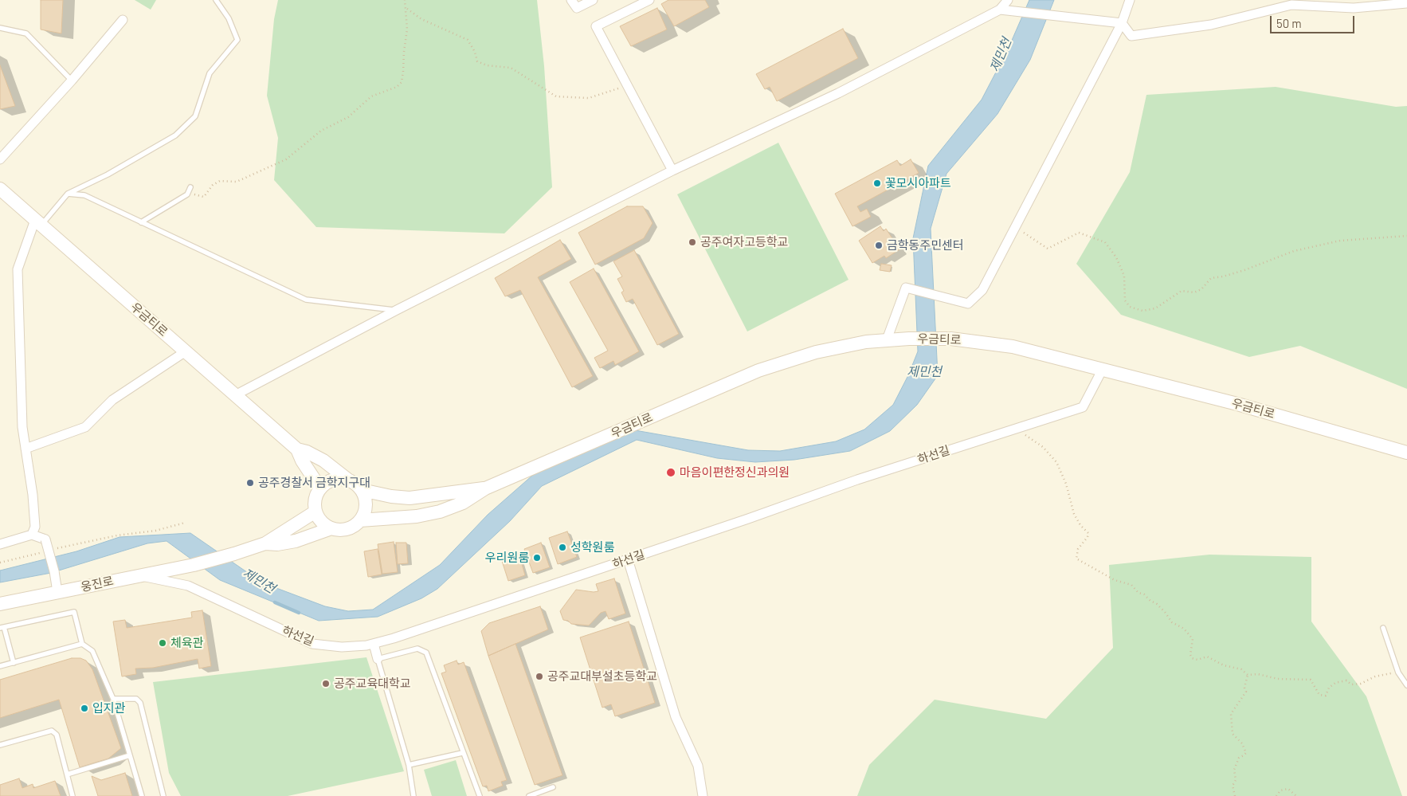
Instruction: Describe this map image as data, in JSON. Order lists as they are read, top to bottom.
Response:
{
  "streets": {
    "main road": ["우금티로", "웅진로"],
    "street": ["하선길"]
  },
  "crossings": [
    ["우금티로", "하선길"],
    ["하선길", "웅진로"]
  ],
  "water": ["제민천"],
  "places": [
    "꽃모시아파트",
    "공주여자고등학교",
    "금학동주민센터",
    "마음이편한정신과의원",
    "공주경찰서 금학지구대",
    "성학원룸",
    "우리원룸",
    "체육관",
    "공주교대부설초등학교",
    "공주교육대학교",
    "입지관"
  ],
  "scale_bar": "50 m"
}
